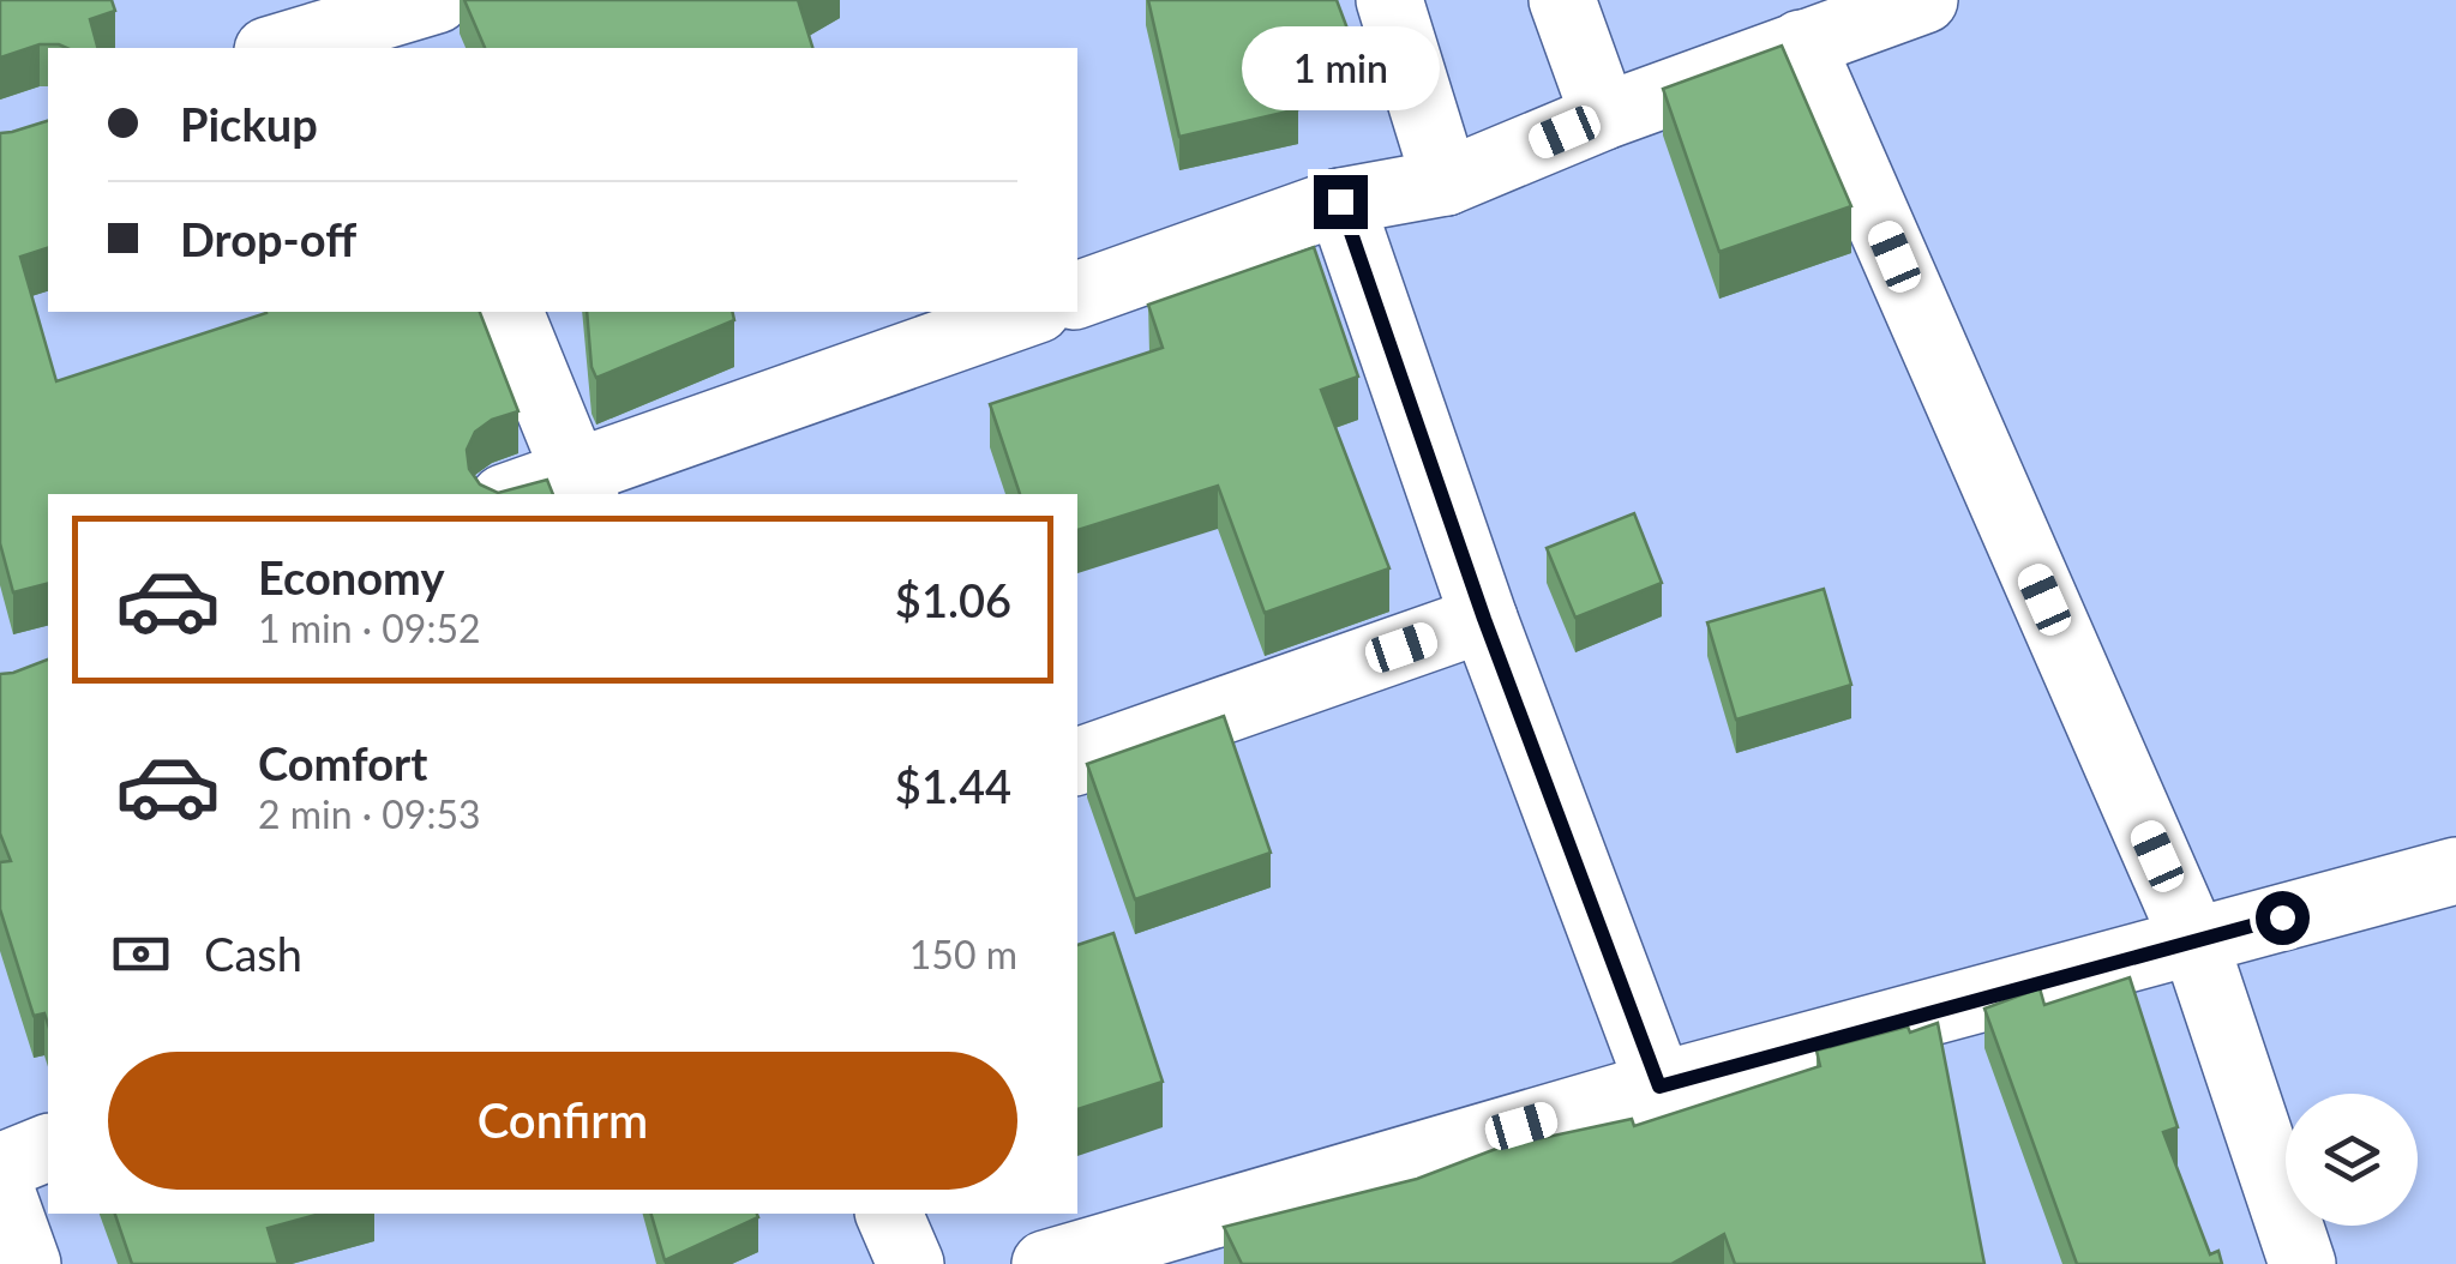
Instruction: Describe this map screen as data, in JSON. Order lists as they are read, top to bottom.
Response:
{
  "page": {
    "bubble": "1 min",
    "banner": ["Pickup", "Drop-off"],
    "list": [
      {
        "name": "Economy",
        "note": "1 min · 09:52",
        "value": "$1.06"
      },
      {
        "name": "Comfort",
        "note": "2 min · 09:53",
        "value": "$1.44"
      }
    ],
    "pay": ["Cash", "150 m"],
    "buttons": "Confirm"
  }
}
